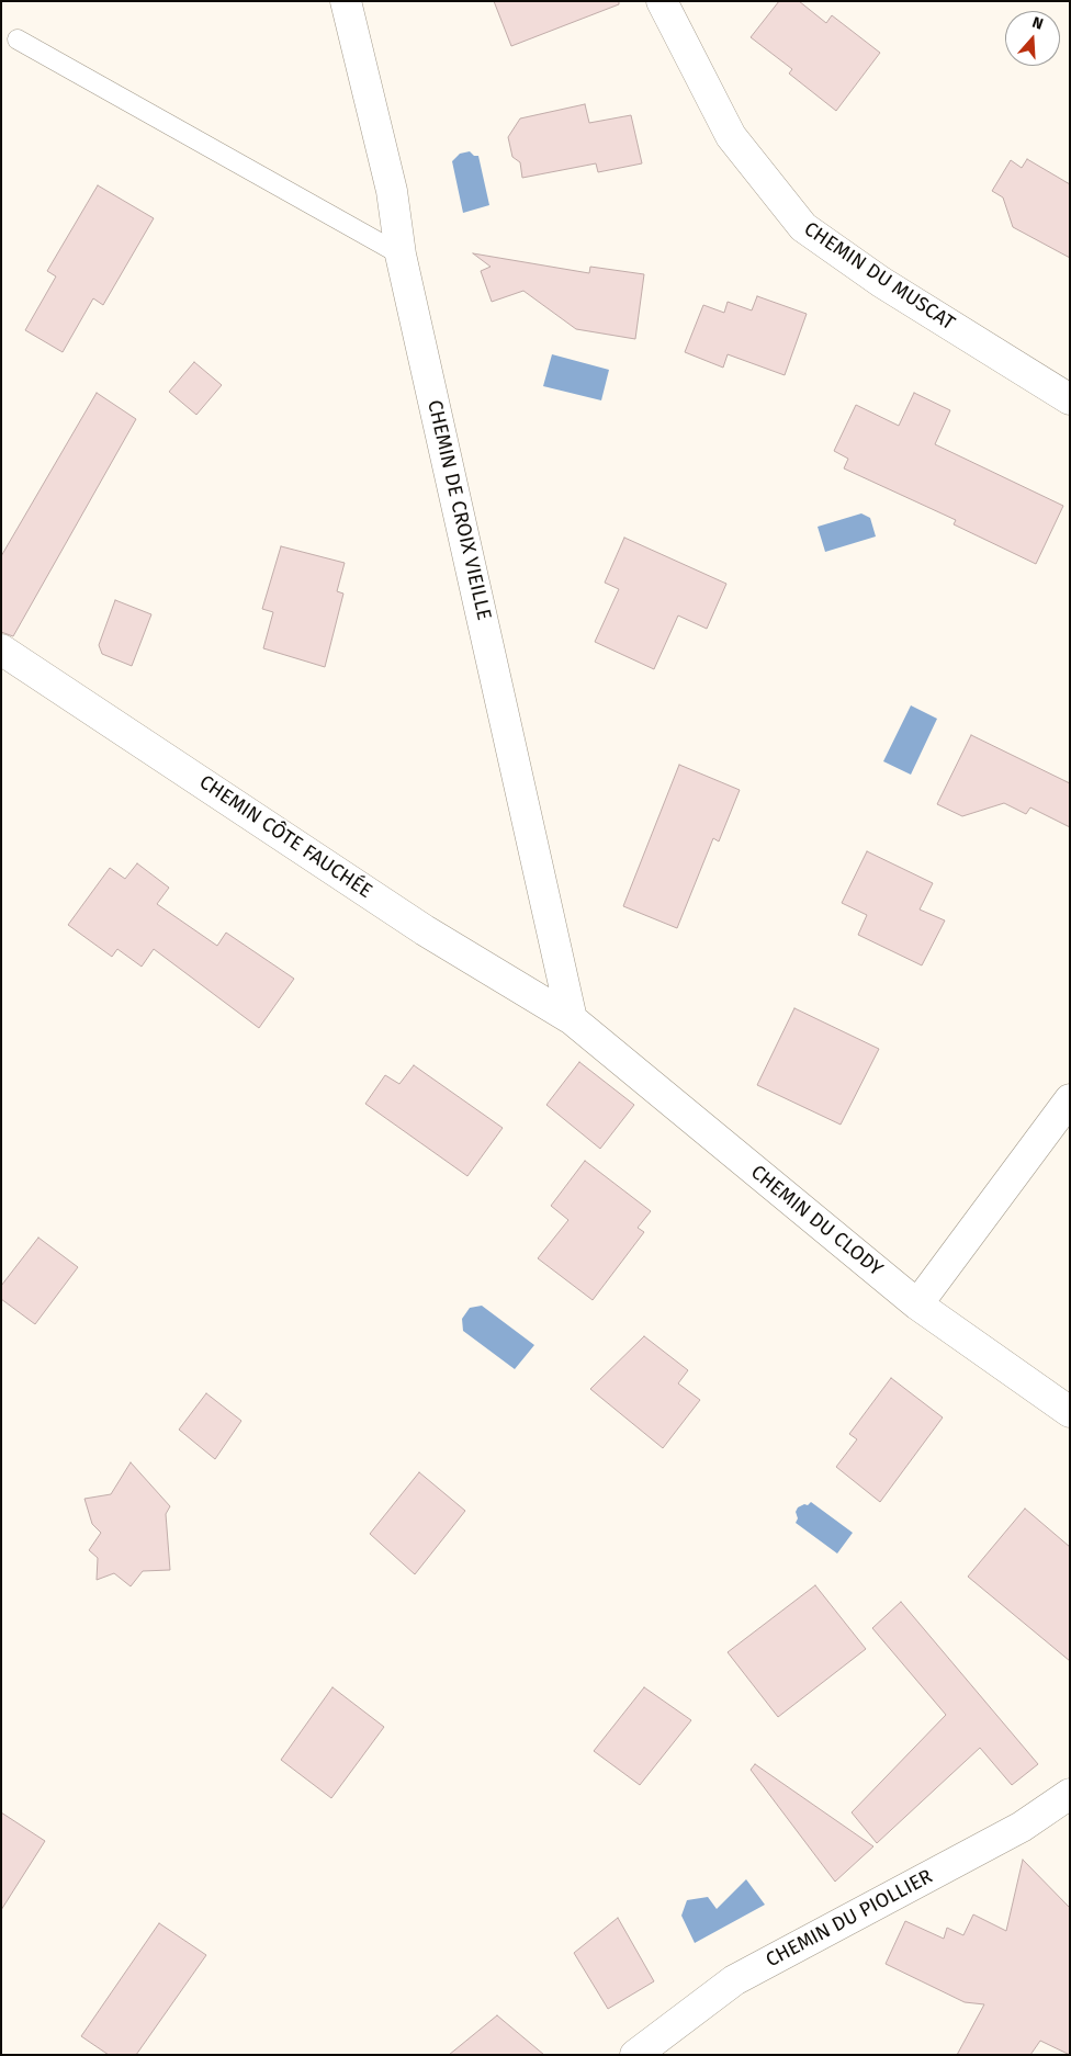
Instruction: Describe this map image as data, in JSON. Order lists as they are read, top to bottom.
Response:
{
  "streets": {
    "street": [
      "CHEMIN DU MUSCAT",
      "CHEMIN DE CROIX VIEILLE",
      "CHEMIN CÔTE FAUCHÉE",
      "CHEMIN DU CLODY",
      "CHEMIN DU PIOLLIER"
    ]
  },
  "crossings": [
    ["CHEMIN DE CROIX VIEILLE", "CHEMIN CÔTE FAUCHÉE"],
    ["CHEMIN DE CROIX VIEILLE", "CHEMIN DU CLODY"],
    ["CHEMIN CÔTE FAUCHÉE", "CHEMIN DU CLODY"]
  ],
  "north": "top"
}
